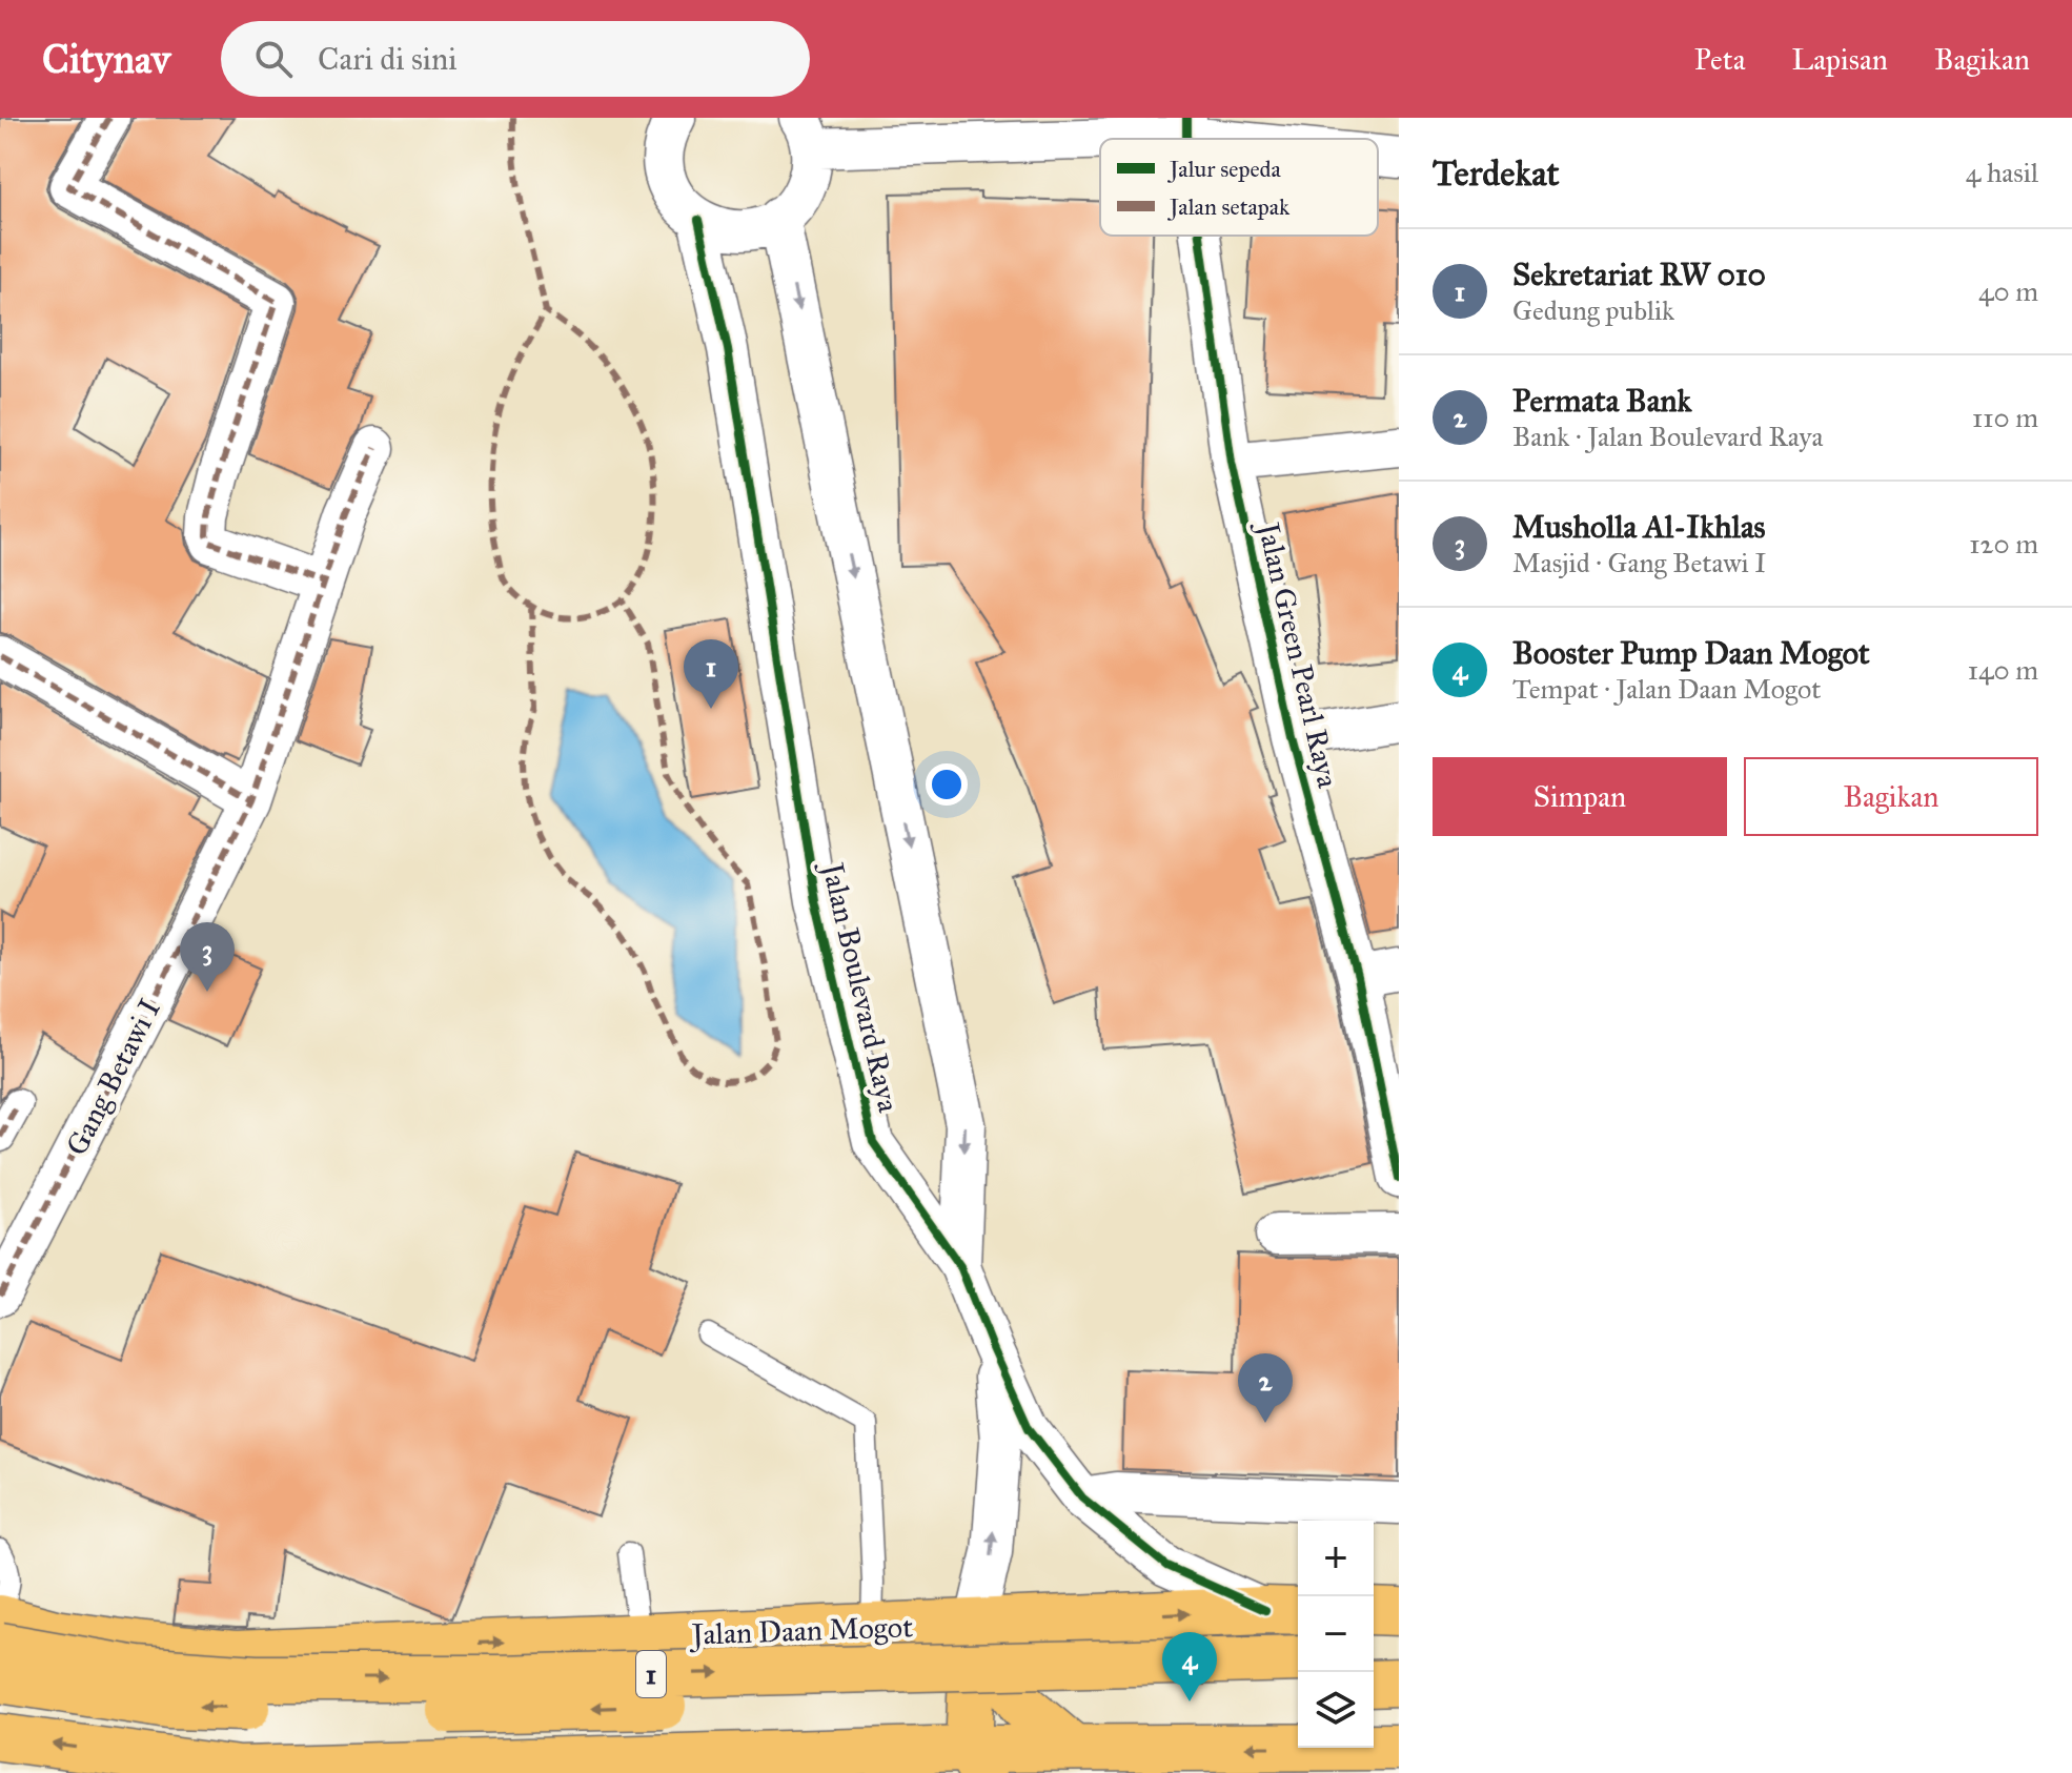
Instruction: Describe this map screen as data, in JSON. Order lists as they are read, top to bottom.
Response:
{
  "streets": {
    "main road": ["Jalan Daan Mogot", "1"],
    "street": ["Jalan Green Pearl Raya", "Jalan Boulevard Raya", "Gang Betawi I"]
  },
  "crossings": [
    ["Jalan Boulevard Raya", "Jalan Daan Mogot"]
  ],
  "legend": ["Jalur sepeda", "Jalan setapak"],
  "page": {
    "header": "Citynav",
    "search": "Cari di sini",
    "nav": ["Peta", "Lapisan", "Bagikan"],
    "heading": ["Terdekat", "4 hasil"],
    "list": [
      {
        "mark": "1",
        "name": "Sekretariat RW 010",
        "note": "Gedung publik",
        "value": "40 m"
      },
      {
        "mark": "2",
        "name": "Permata Bank",
        "note": "Bank · Jalan Boulevard Raya",
        "value": "110 m"
      },
      {
        "mark": "3",
        "name": "Musholla Al-Ikhlas",
        "note": "Masjid · Gang Betawi I",
        "value": "120 m"
      },
      {
        "mark": "4",
        "name": "Booster Pump Daan Mogot",
        "note": "Tempat · Jalan Daan Mogot",
        "value": "140 m"
      }
    ],
    "pins": [
      "1",
      "3",
      "2",
      "4"
    ],
    "buttons": ["Simpan", "Bagikan"],
    "map_buttons": ["+", "−"]
  }
}
